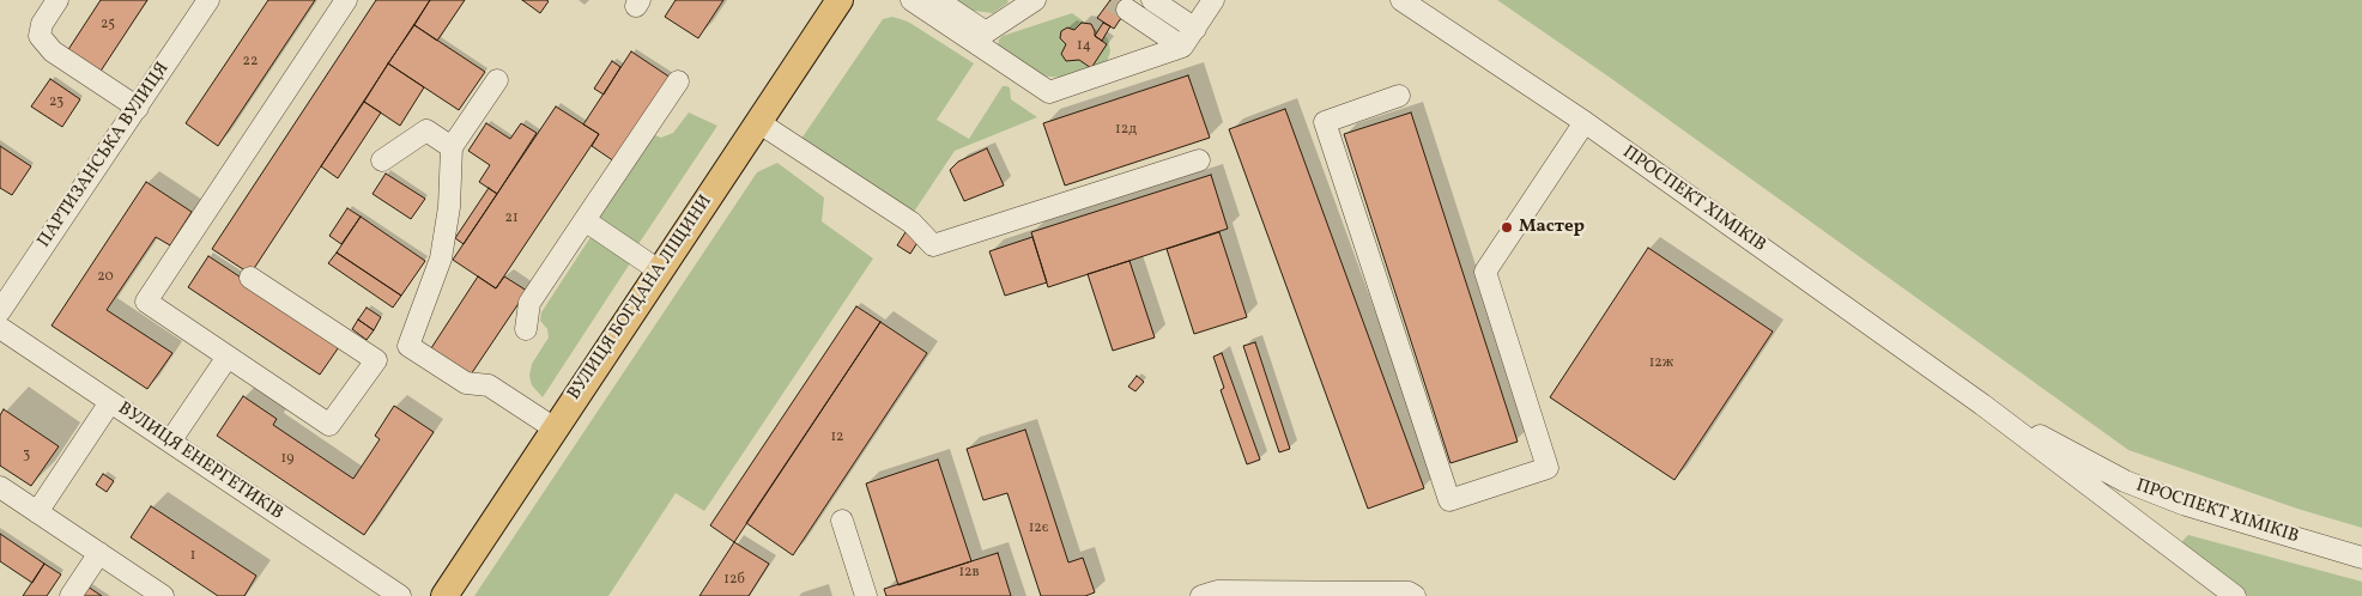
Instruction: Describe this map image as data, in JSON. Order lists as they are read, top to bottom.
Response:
{
  "streets": {
    "main road": ["ВУЛИЦЯ БОГДАНА ЛІЩИНИ"],
    "street": ["ПАРТИЗАНСЬКА ВУЛИЦЯ", "ПРОСПЕКТ ХІМІКІВ", "ВУЛИЦЯ ЕНЕРГЕТИКІВ"]
  },
  "places": ["Мастер"],
  "house_numbers": [
    "25",
    "14",
    "22",
    "23",
    "12д",
    "21",
    "20",
    "12ж",
    "12",
    "3",
    "19",
    "12є",
    "1",
    "12в",
    "12б"
  ]
}
